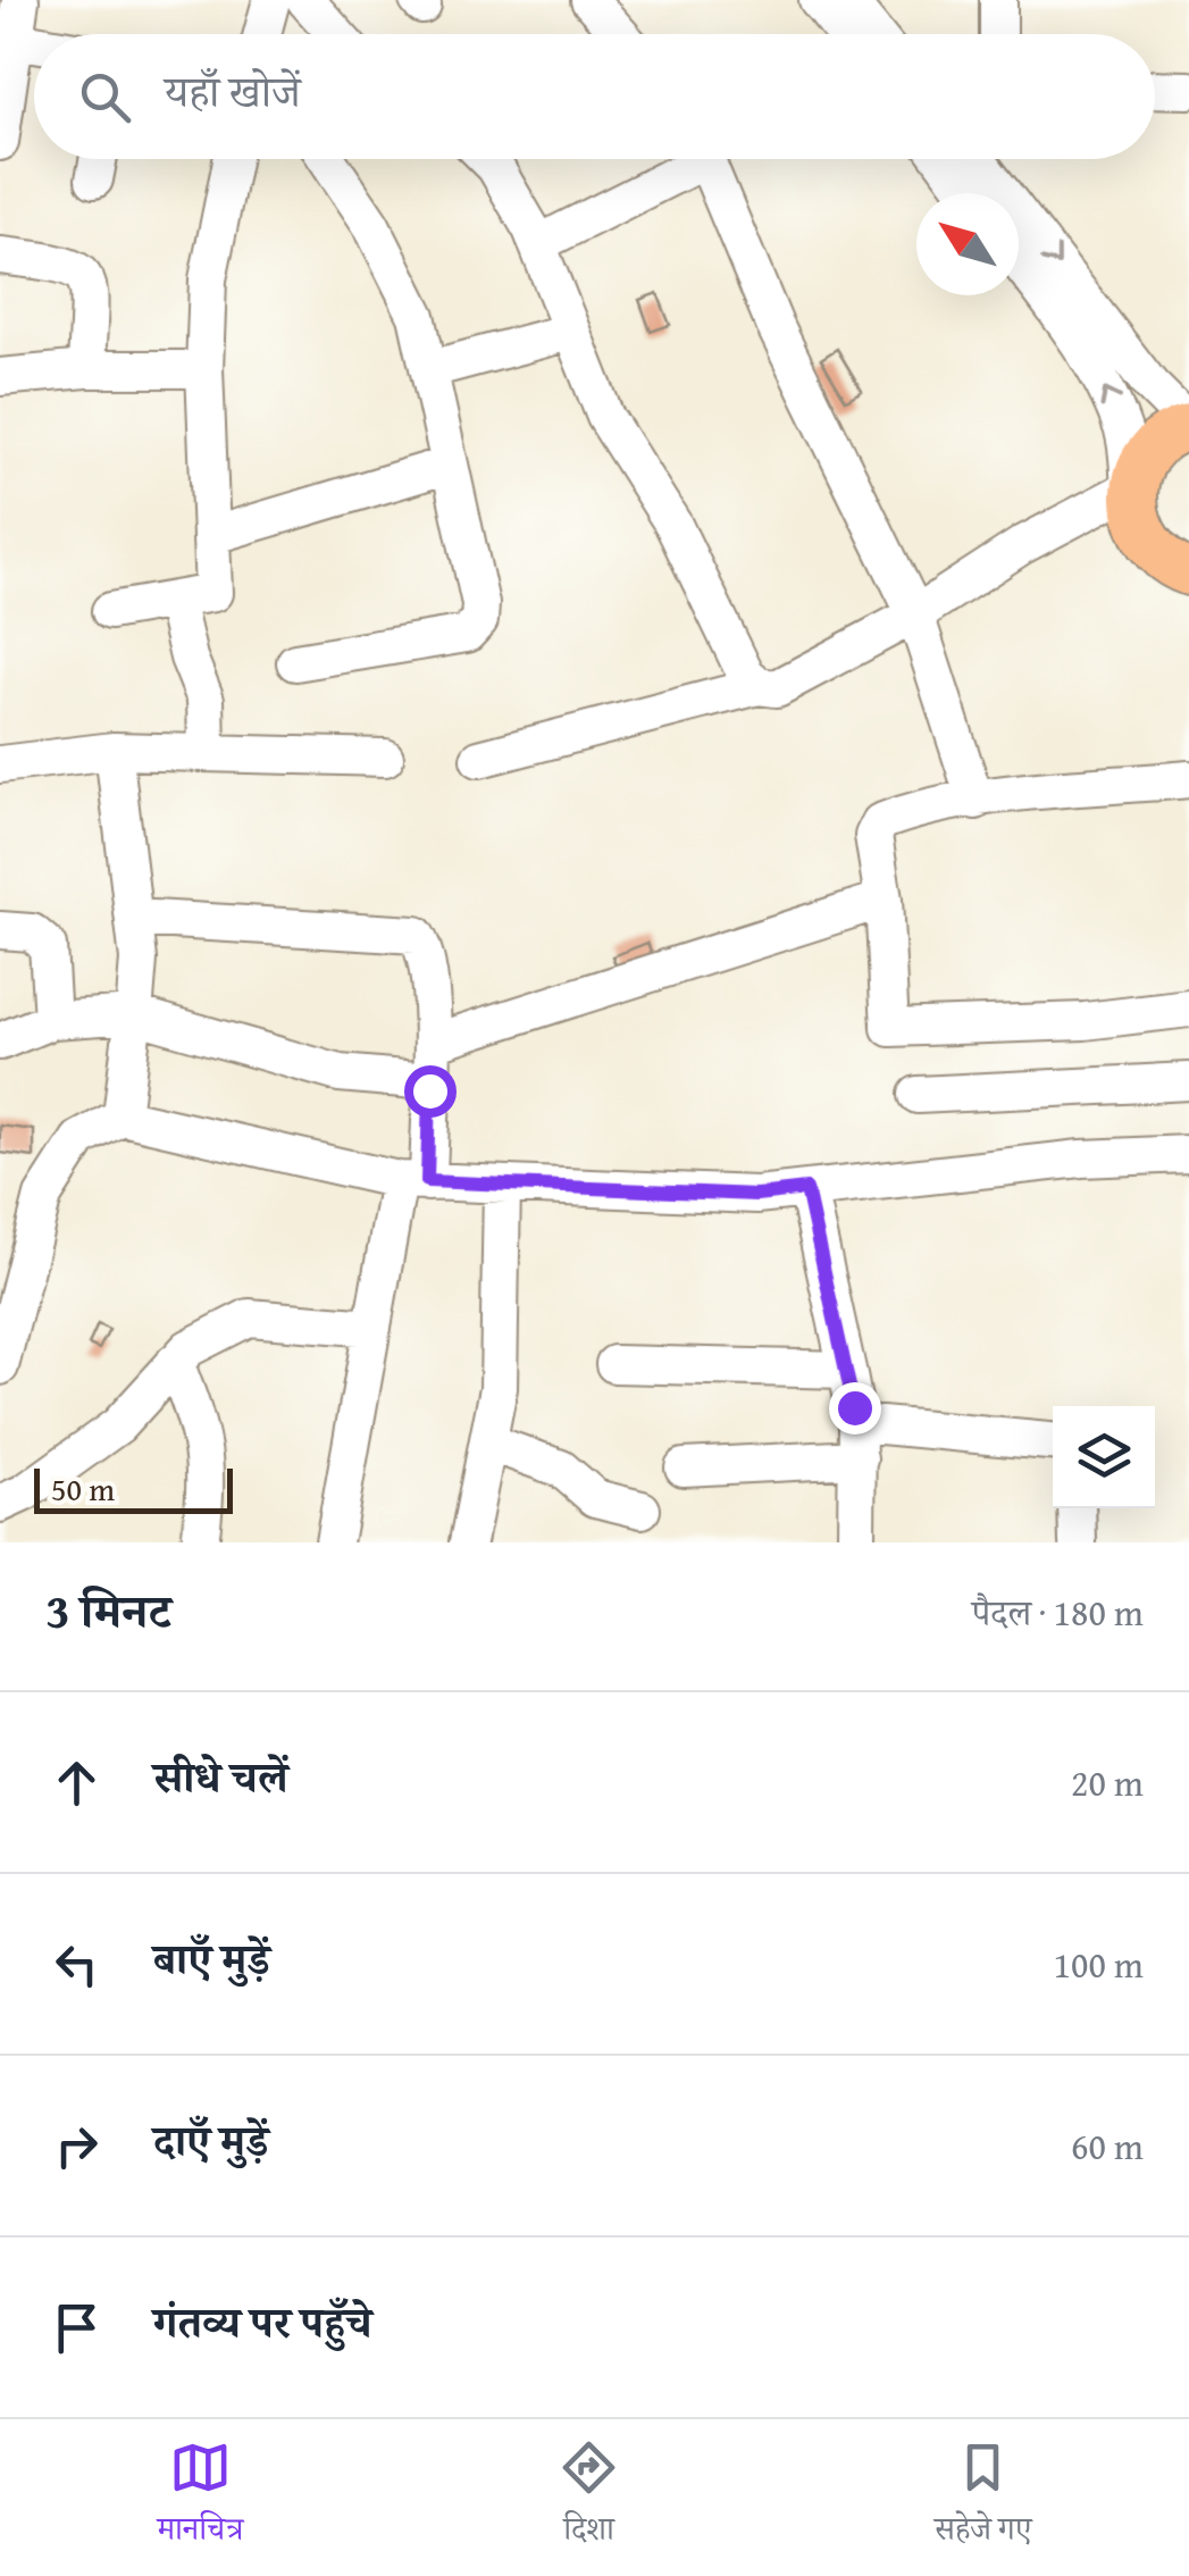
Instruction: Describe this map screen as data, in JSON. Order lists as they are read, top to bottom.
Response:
{
  "scale_bar": "50 m",
  "north": "top left",
  "page": {
    "search": "यहाँ खोजें",
    "scale": "50 m",
    "heading": ["3 मिनट", "पैदल · 180 m"],
    "list": [
      ["सीधे चलें", "20 m"],
      ["बाएँ मुड़ें", "100 m"],
      ["दाएँ मुड़ें", "60 m"],
      "गंतव्य पर पहुँचे"
    ],
    "nav": ["मानचित्र", "दिशा", "सहेजे गए"]
  }
}
